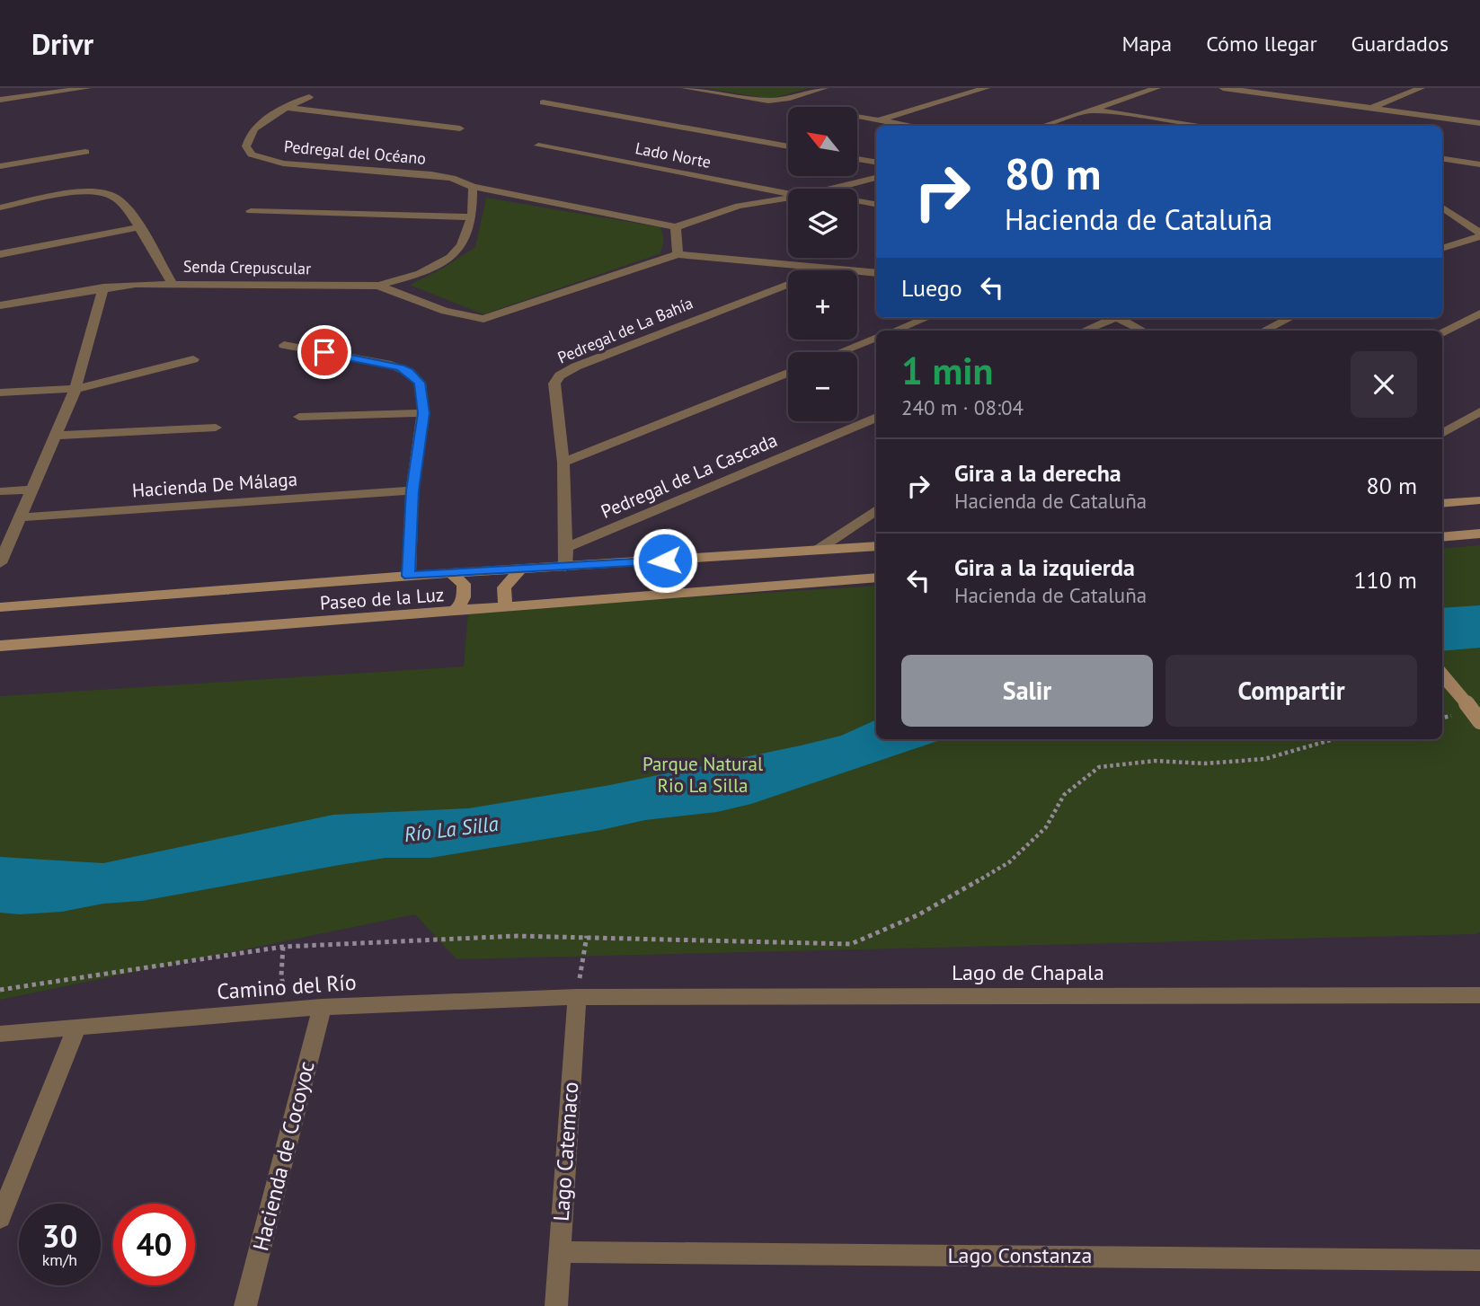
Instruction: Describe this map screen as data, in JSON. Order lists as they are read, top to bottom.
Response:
{
  "streets": {
    "street": [
      "Pedregal del Océano",
      "Lado Norte",
      "Senda Crepuscular",
      "Pedregal de La Bahía",
      "Pedregal de La Cascada",
      "Hacienda De Málaga",
      "Paseo de la Luz",
      "Lago de Chapala",
      "Camino del Río",
      "Lago Catemaco",
      "Hacienda de Cocoyoc",
      "Lago Constanza"
    ]
  },
  "crossings": [
    ["Pedregal de La Bahía", "Pedregal de La Cascada"],
    ["Lago de Chapala", "Camino del Río"],
    ["Lago de Chapala", "Lago Catemaco"],
    ["Camino del Río", "Lago Catemaco"],
    ["Camino del Río", "Hacienda de Cocoyoc"],
    ["Lago Catemaco", "Lago Constanza"]
  ],
  "water": ["Río La Silla"],
  "parks": ["Parque Natural Rio La Silla"],
  "north": "top left",
  "page": {
    "header": "Drivr",
    "nav": ["Mapa", "Cómo llegar", "Guardados"],
    "map_buttons": ["+", "−"],
    "turn": ["80 m", "Hacienda de Cataluña"],
    "then": "Luego",
    "heading": ["1 min", "240 m · 08:04"],
    "list": [
      {
        "name": "Gira a la derecha",
        "note": "Hacienda de Cataluña",
        "value": "80 m"
      },
      {
        "name": "Gira a la izquierda",
        "note": "Hacienda de Cataluña",
        "value": "110 m"
      }
    ],
    "buttons": ["Salir", "Compartir"],
    "speed": "30 km/h",
    "limit": "40"
  }
}
